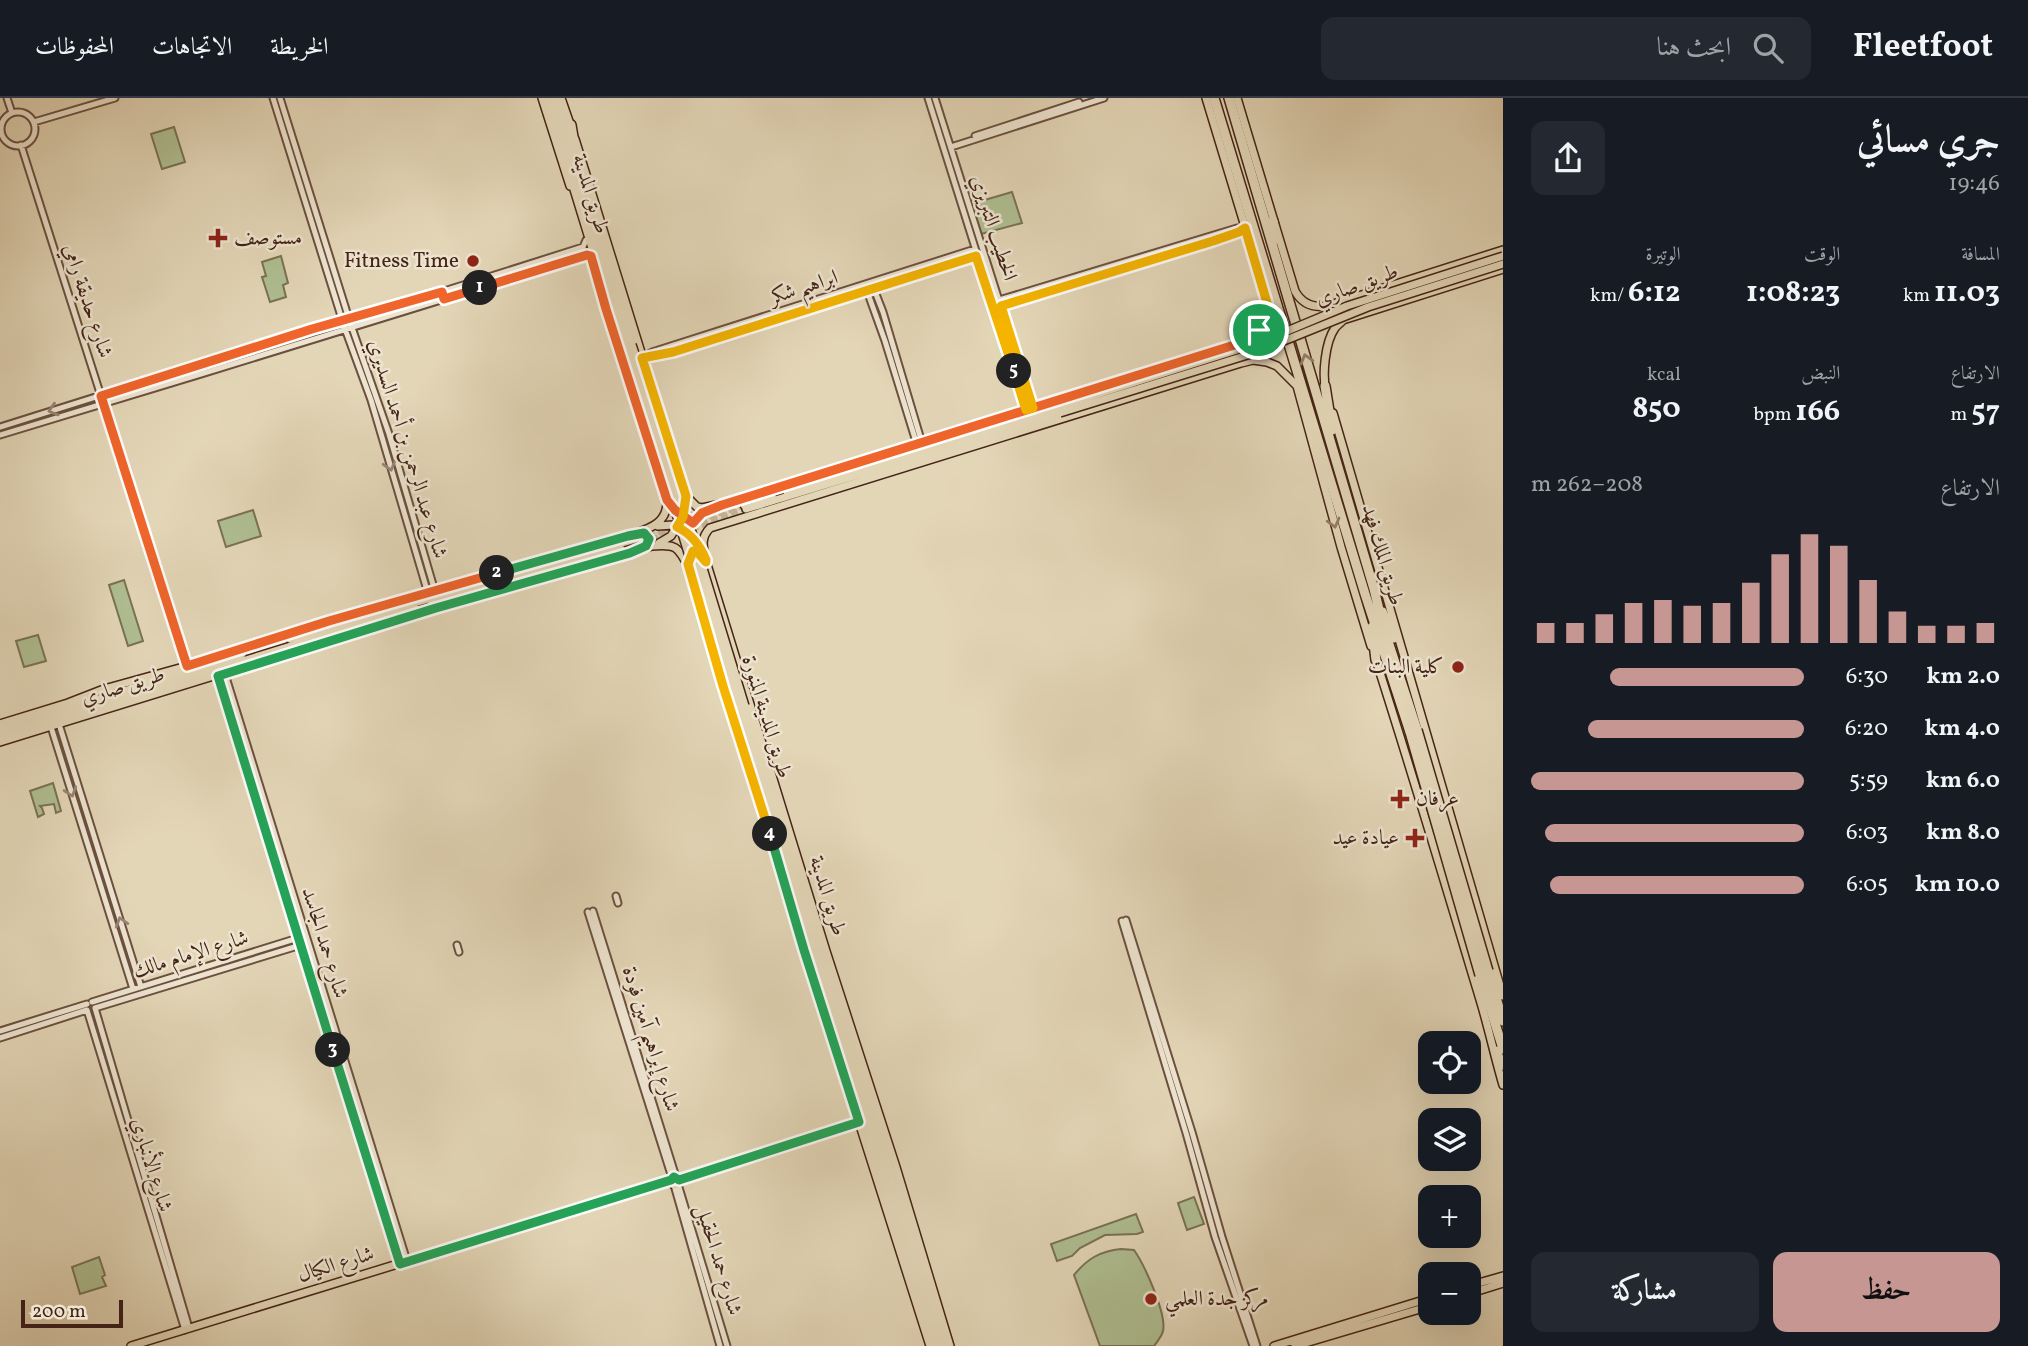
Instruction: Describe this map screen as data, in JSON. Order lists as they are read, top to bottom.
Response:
{
  "streets": {
    "highway": ["طريق الملك فهد", "طريق المدينة المنورة"],
    "main road": ["طريق المدينة", "طريق صاري", "شارع الكيال"],
    "street": [
      "الخطيب التبريزي",
      "ابراهيم شكر",
      "شارع حديقة رامي",
      "شارع عبد الرحمن بن أحمد السديري",
      "شارع حمد الجاسد",
      "شارع الإمام مالك",
      "شارع إبراهيم آمين فودة",
      "شارع الأنباري",
      "شارع حمد الحقيل"
    ]
  },
  "crossings": [
    ["طريق المدينة", "طريق صاري"],
    ["طريق المدينة", "ابراهيم شكر"],
    ["طريق المدينة", "طريق المدينة المنورة"],
    ["طريق المدينة", "شارع الكيال"],
    ["الخطيب التبريزي", "ابراهيم شكر"],
    ["طريق صاري", "شارع حمد الجاسد"],
    ["شارع حمد الجاسد", "شارع الإمام مالك"],
    ["شارع حمد الجاسد", "شارع الكيال"],
    ["شارع الإمام مالك", "شارع الأنباري"],
    ["شارع إبراهيم آمين فودة", "شارع حمد الحقيل"],
    ["شارع إبراهيم آمين فودة", "شارع الكيال"],
    ["شارع الأنباري", "شارع الكيال"],
    ["شارع حمد الحقيل", "شارع الكيال"]
  ],
  "places": {
    "health": ["مستوصف", "عرفان", "عيادة عيد"],
    "other": ["Fitness Time", "كلية البنات", "مركز جدة العلمي"]
  },
  "scale_bar": "200 m",
  "page": {
    "header": "Fleetfoot",
    "search": "ابحث هنا",
    "nav": ["الخريطة", "الاتجاهات", "المحفوظات"],
    "heading": ["جري مسائي", "19:46"],
    "stats": [
      ["المسافة", "11.03 km"],
      ["الوقت", "1:08:23"],
      ["الوتيرة", "6:12 /km"],
      ["الارتفاع", "57 m"],
      ["النبض", "166 bpm"],
      ["kcal", "850"]
    ],
    "pins": [
      "1",
      "5",
      "2",
      "4",
      "3"
    ],
    "chart": ["الارتفاع", "208–262 m"],
    "list": [
      {
        "name": "2.0 km",
        "note": "6:30"
      },
      {
        "name": "4.0 km",
        "note": "6:20"
      },
      {
        "name": "6.0 km",
        "note": "5:59"
      },
      {
        "name": "8.0 km",
        "note": "6:03"
      },
      {
        "name": "10.0 km",
        "note": "6:05"
      }
    ],
    "map_buttons": ["+", "−"],
    "buttons": ["حفظ", "مشاركة"],
    "scale": "200 m"
  }
}
